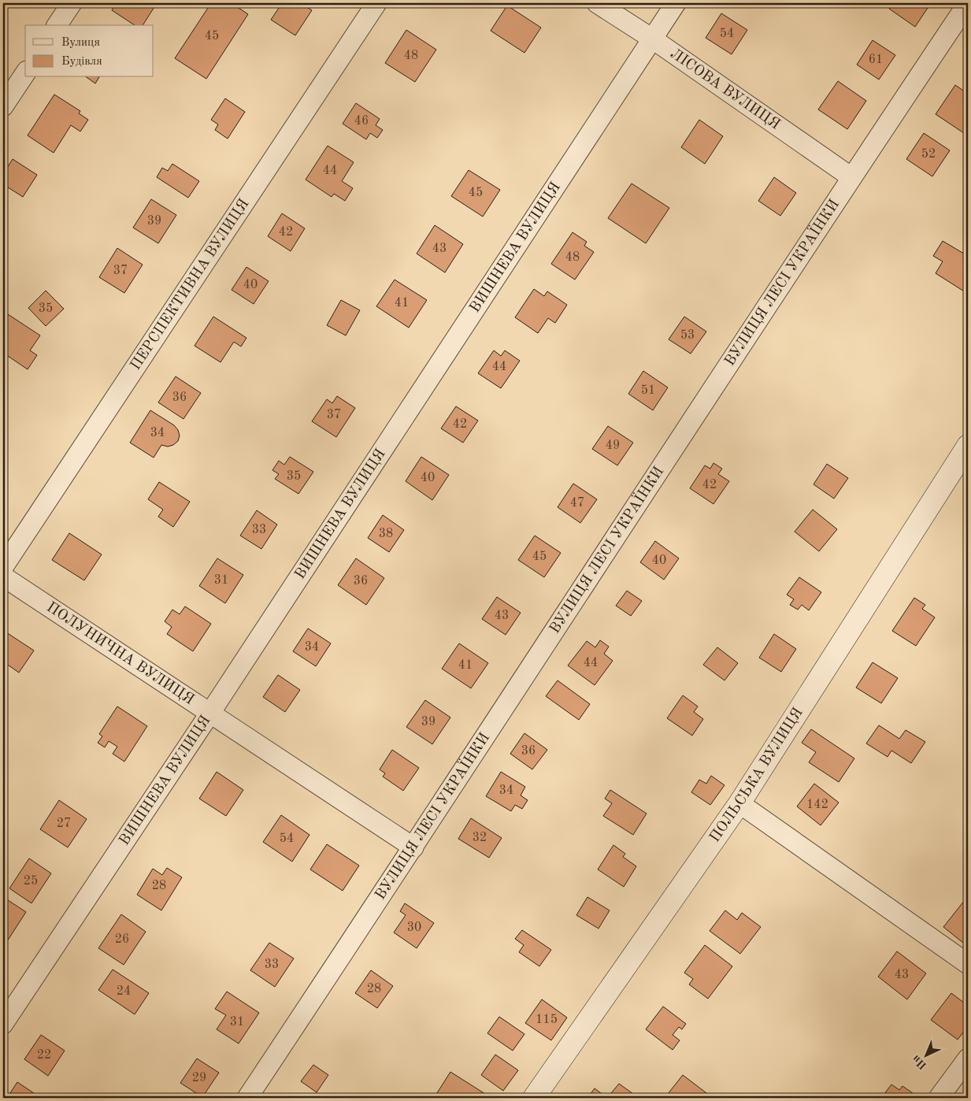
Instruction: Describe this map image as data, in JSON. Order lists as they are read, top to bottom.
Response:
{
  "streets": {
    "street": [
      "ЛІСОВА ВУЛИЦЯ",
      "ВИШНЕВА ВУЛИЦЯ",
      "ВУЛИЦЯ ЛЕСІ УКРАЇНКИ",
      "ПЕРСПЕКТИВНА ВУЛИЦЯ",
      "ПОЛУНИЧНА ВУЛИЦЯ",
      "ПОЛЬСЬКА ВУЛИЦЯ"
    ]
  },
  "crossings": [
    ["ЛІСОВА ВУЛИЦЯ", "ВИШНЕВА ВУЛИЦЯ"],
    ["ЛІСОВА ВУЛИЦЯ", "ВУЛИЦЯ ЛЕСІ УКРАЇНКИ"],
    ["ВИШНЕВА ВУЛИЦЯ", "ПОЛУНИЧНА ВУЛИЦЯ"],
    ["ВУЛИЦЯ ЛЕСІ УКРАЇНКИ", "ПОЛУНИЧНА ВУЛИЦЯ"]
  ],
  "house_numbers": [
    "54",
    "45",
    "48",
    "61",
    "46",
    "52",
    "44",
    "45",
    "39",
    "42",
    "43",
    "48",
    "37",
    "40",
    "41",
    "35",
    "53",
    "44",
    "51",
    "36",
    "37",
    "42",
    "34",
    "49",
    "35",
    "40",
    "42",
    "47",
    "33",
    "38",
    "45",
    "40",
    "31",
    "36",
    "43",
    "34",
    "44",
    "41",
    "39",
    "36",
    "34",
    "142",
    "27",
    "32",
    "54",
    "25",
    "28",
    "30",
    "26",
    "33",
    "43",
    "28",
    "24",
    "115",
    "31",
    "22",
    "29"
  ],
  "legend": ["Вулиця", "Будівля"],
  "north": "bottom left"
}
